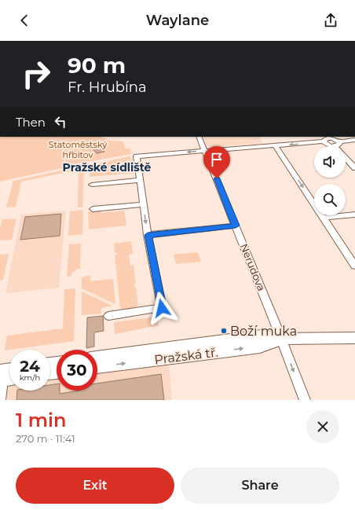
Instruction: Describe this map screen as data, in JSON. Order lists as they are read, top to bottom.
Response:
{
  "streets": {
    "street": ["Nerudova", "Pražská tř."]
  },
  "crossings": [
    ["Nerudova", "Pražská tř."]
  ],
  "districts": ["Pražské sídliště"],
  "parks": ["Statoměstský hřbitov"],
  "places": ["Boží muka"],
  "page": {
    "header": "Waylane",
    "turn": ["90 m", "Fr. Hrubína"],
    "then": "Then",
    "speed": "24 km/h",
    "limit": "30",
    "heading": ["1 min", "270 m · 11:41"],
    "buttons": ["Exit", "Share"]
  }
}
